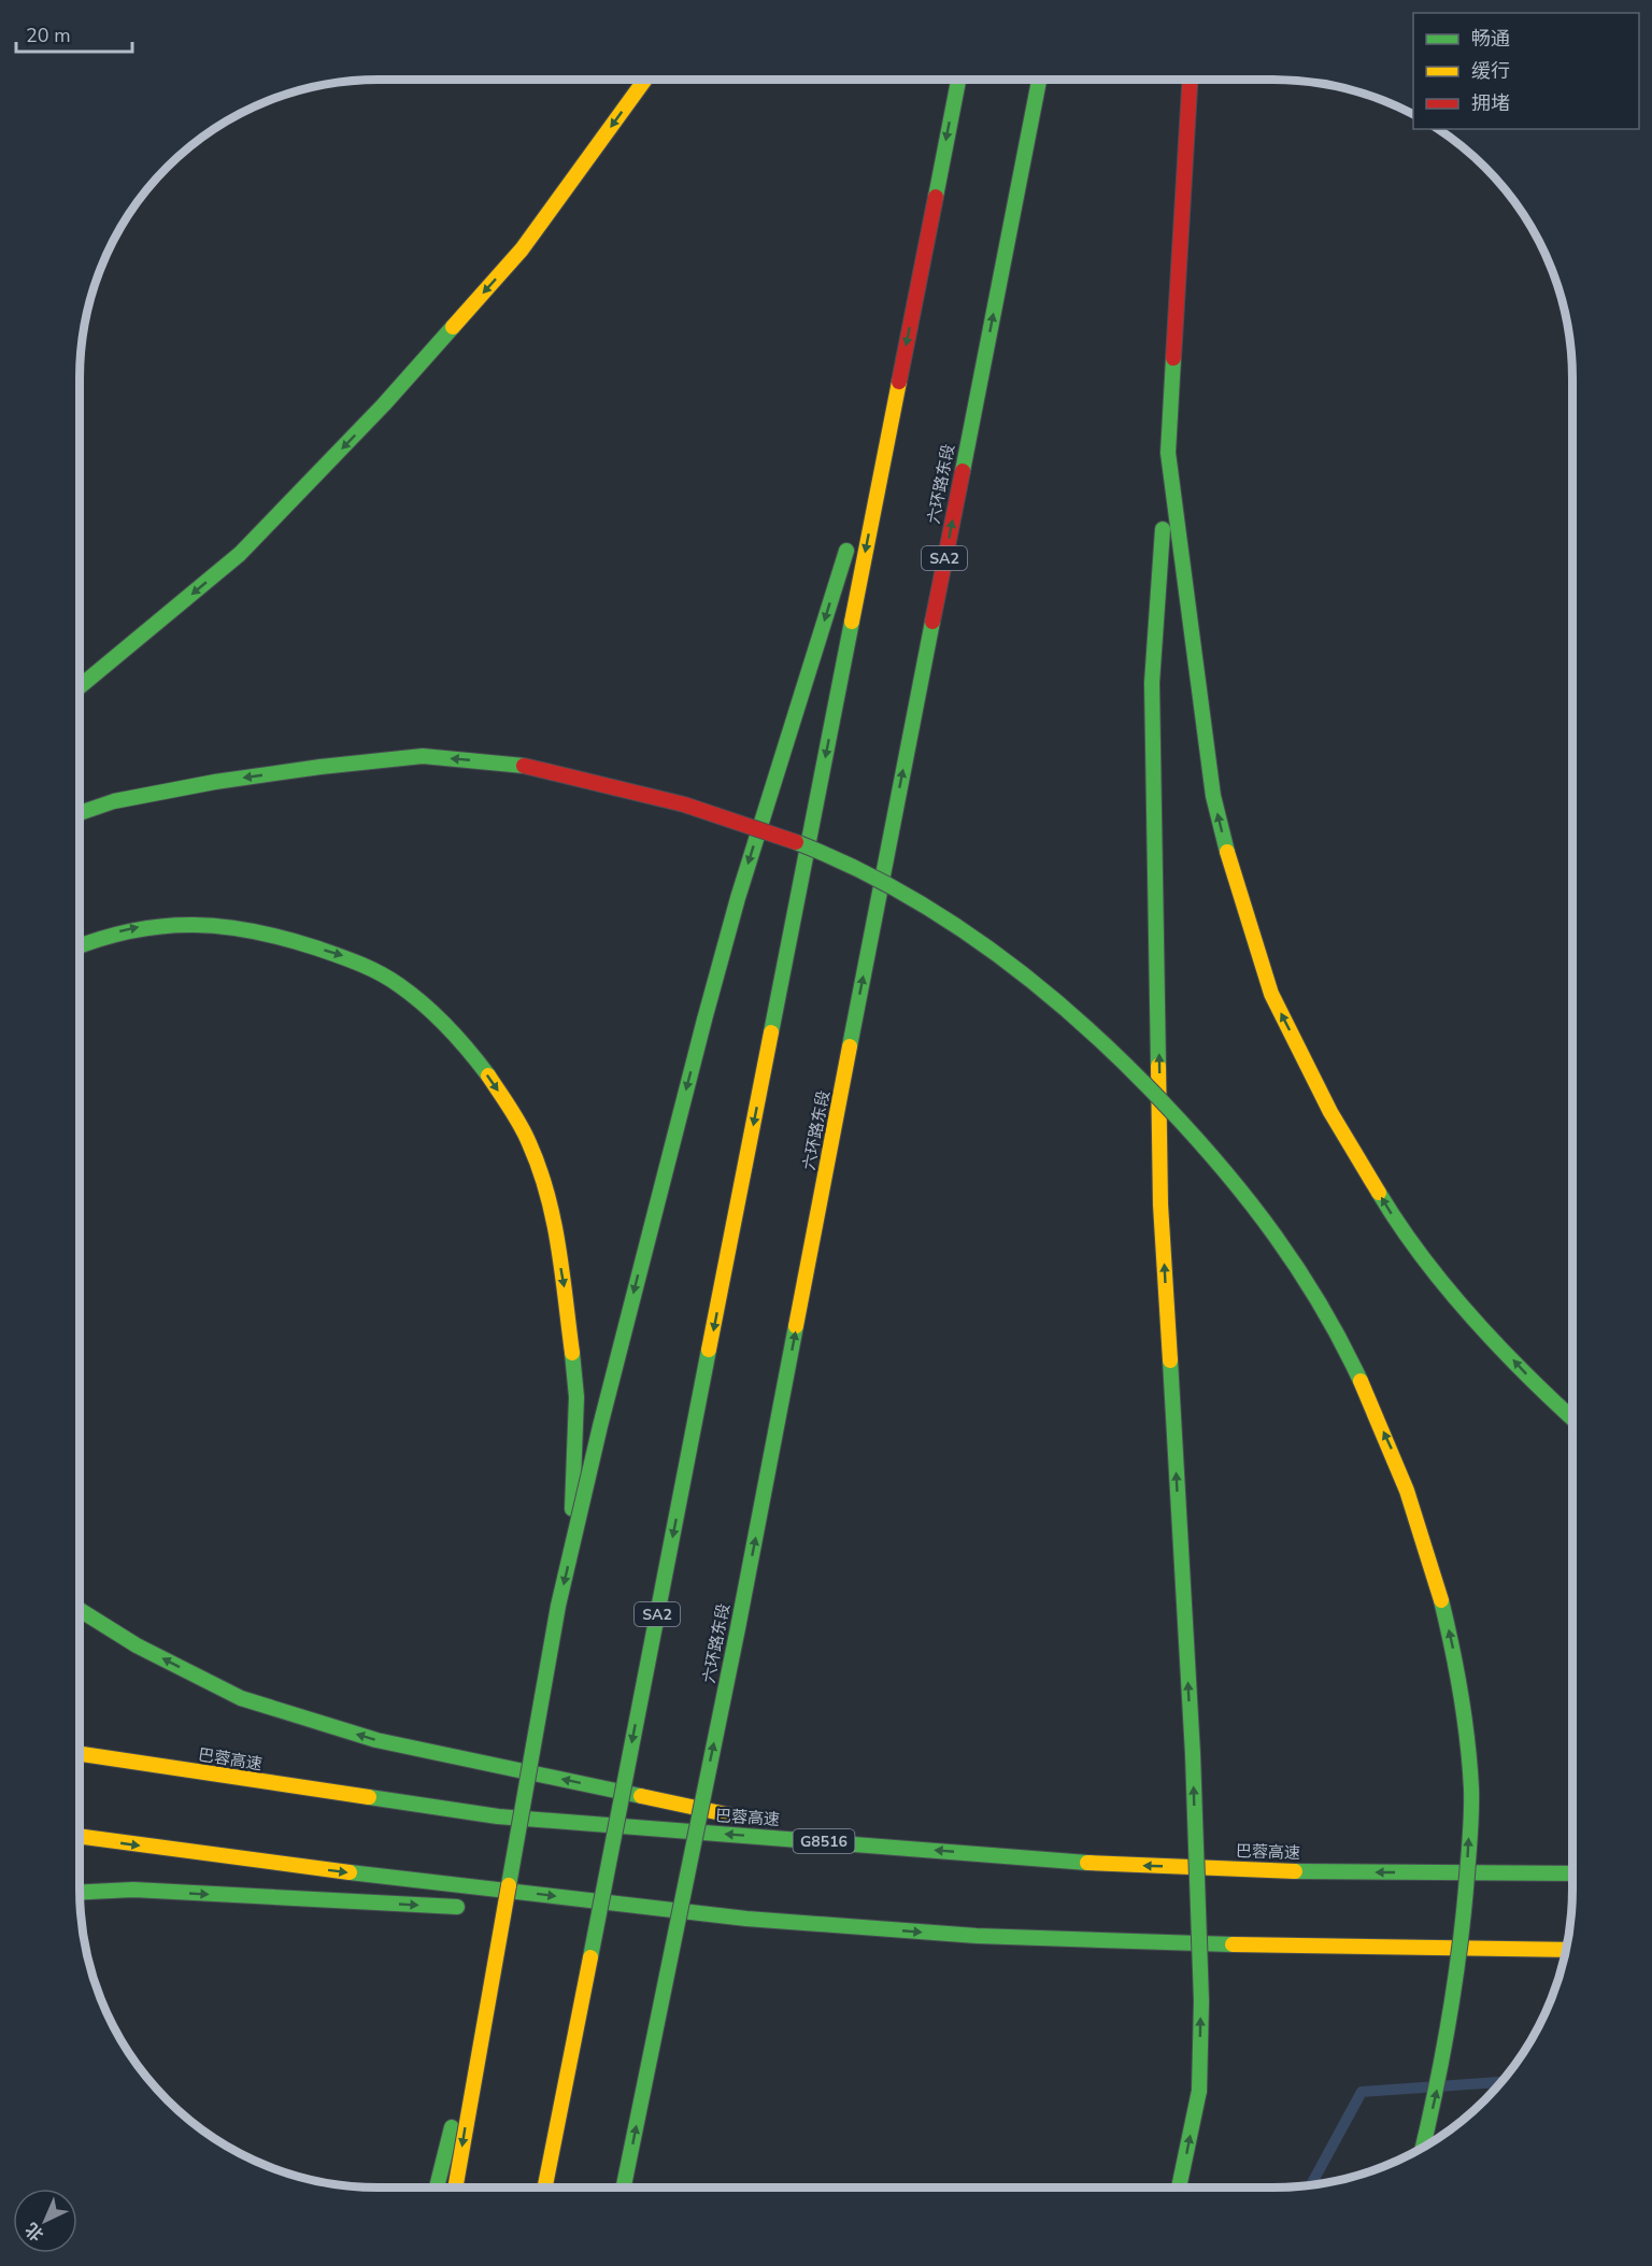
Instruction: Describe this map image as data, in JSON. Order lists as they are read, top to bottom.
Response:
{
  "streets": {
    "highway": [
      "六环路东段",
      "SA2",
      "巴蓉高速",
      "G8516"
    ]
  },
  "legend": ["畅通", "缓行", "拥堵"],
  "scale_bar": "20 m",
  "north": "bottom left"
}
